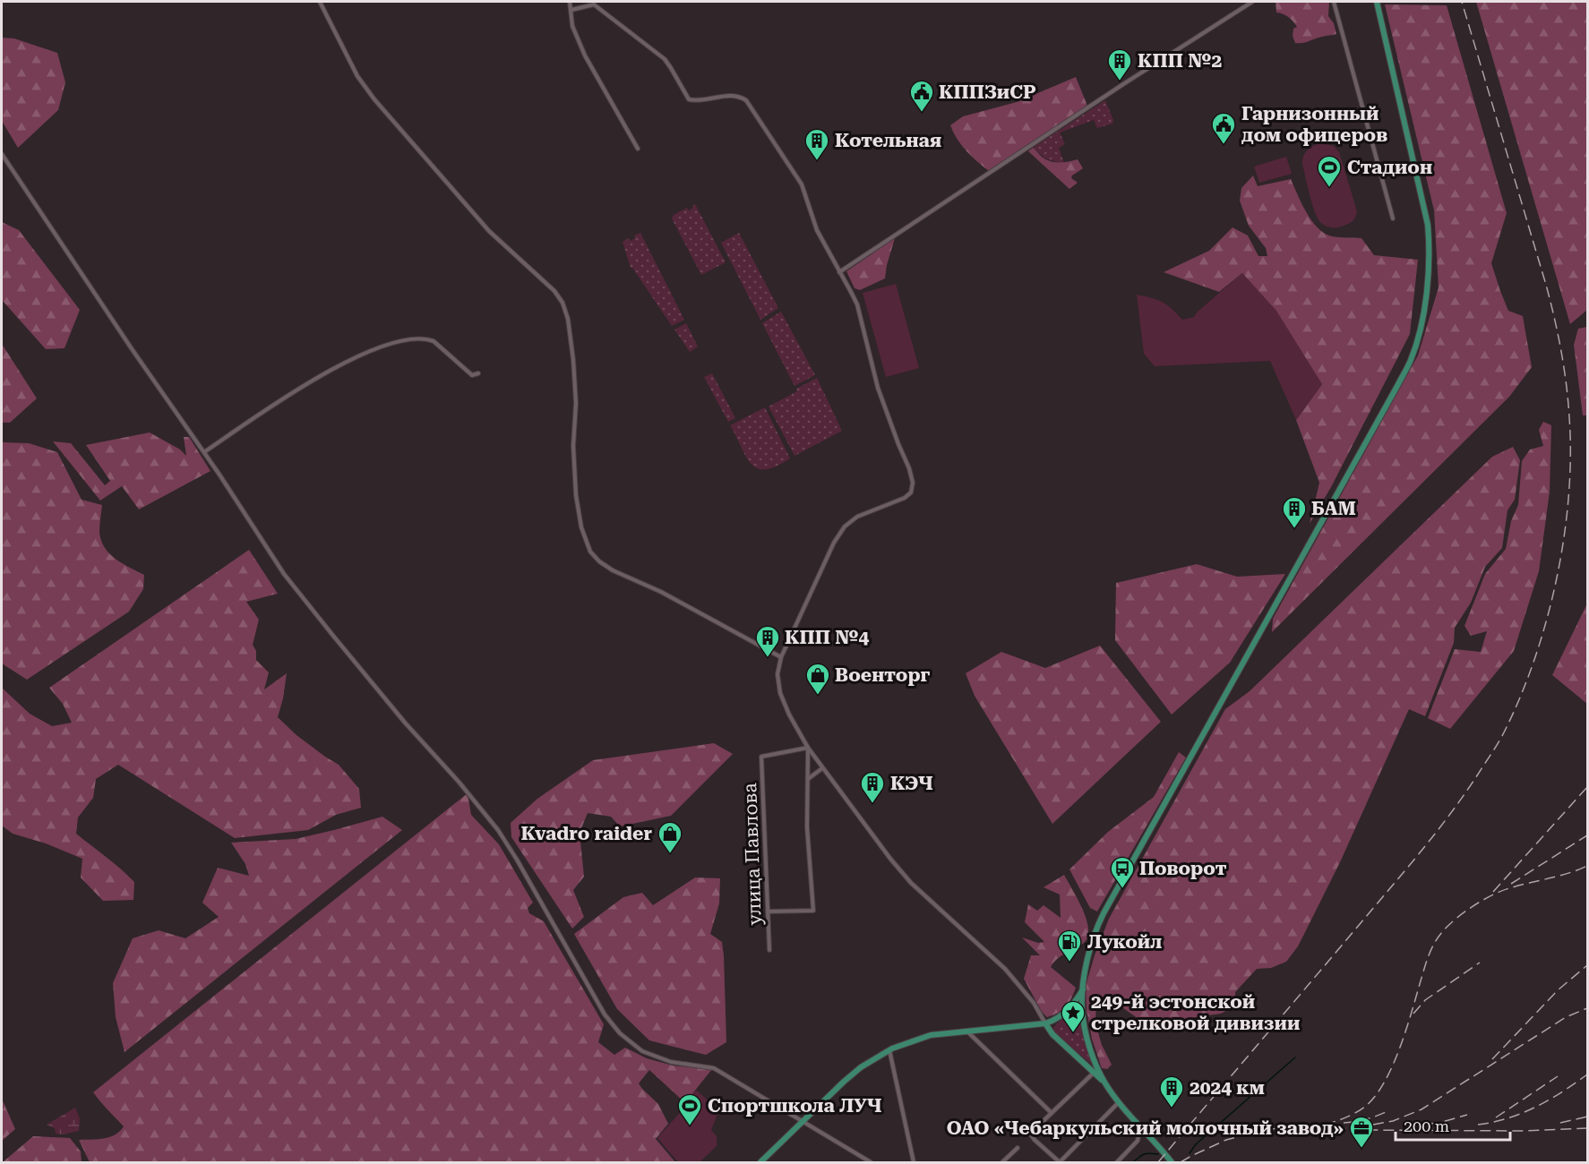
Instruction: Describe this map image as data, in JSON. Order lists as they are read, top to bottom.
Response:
{
  "streets": {
    "street": ["улица Павлова"]
  },
  "places": {
    "building": [
      "КПП №2",
      "Котельная",
      "БАМ",
      "КПП №4",
      "КЭЧ",
      "2024 км"
    ],
    "public building": ["КППЗиСР", "Гарнизонный дом офицеров"],
    "sports": ["Стадион", "Спортшкола ЛУЧ"],
    "shop": ["Военторг", "Kvadro raider"],
    "bus stop": ["Поворот"],
    "fuel station": ["Лукойл"],
    "place": ["249-й эстонской стрелковой дивизии"],
    "office": ["ОАО «Чебаркульский молочный завод»"]
  },
  "scale_bar": "200 m"
}
